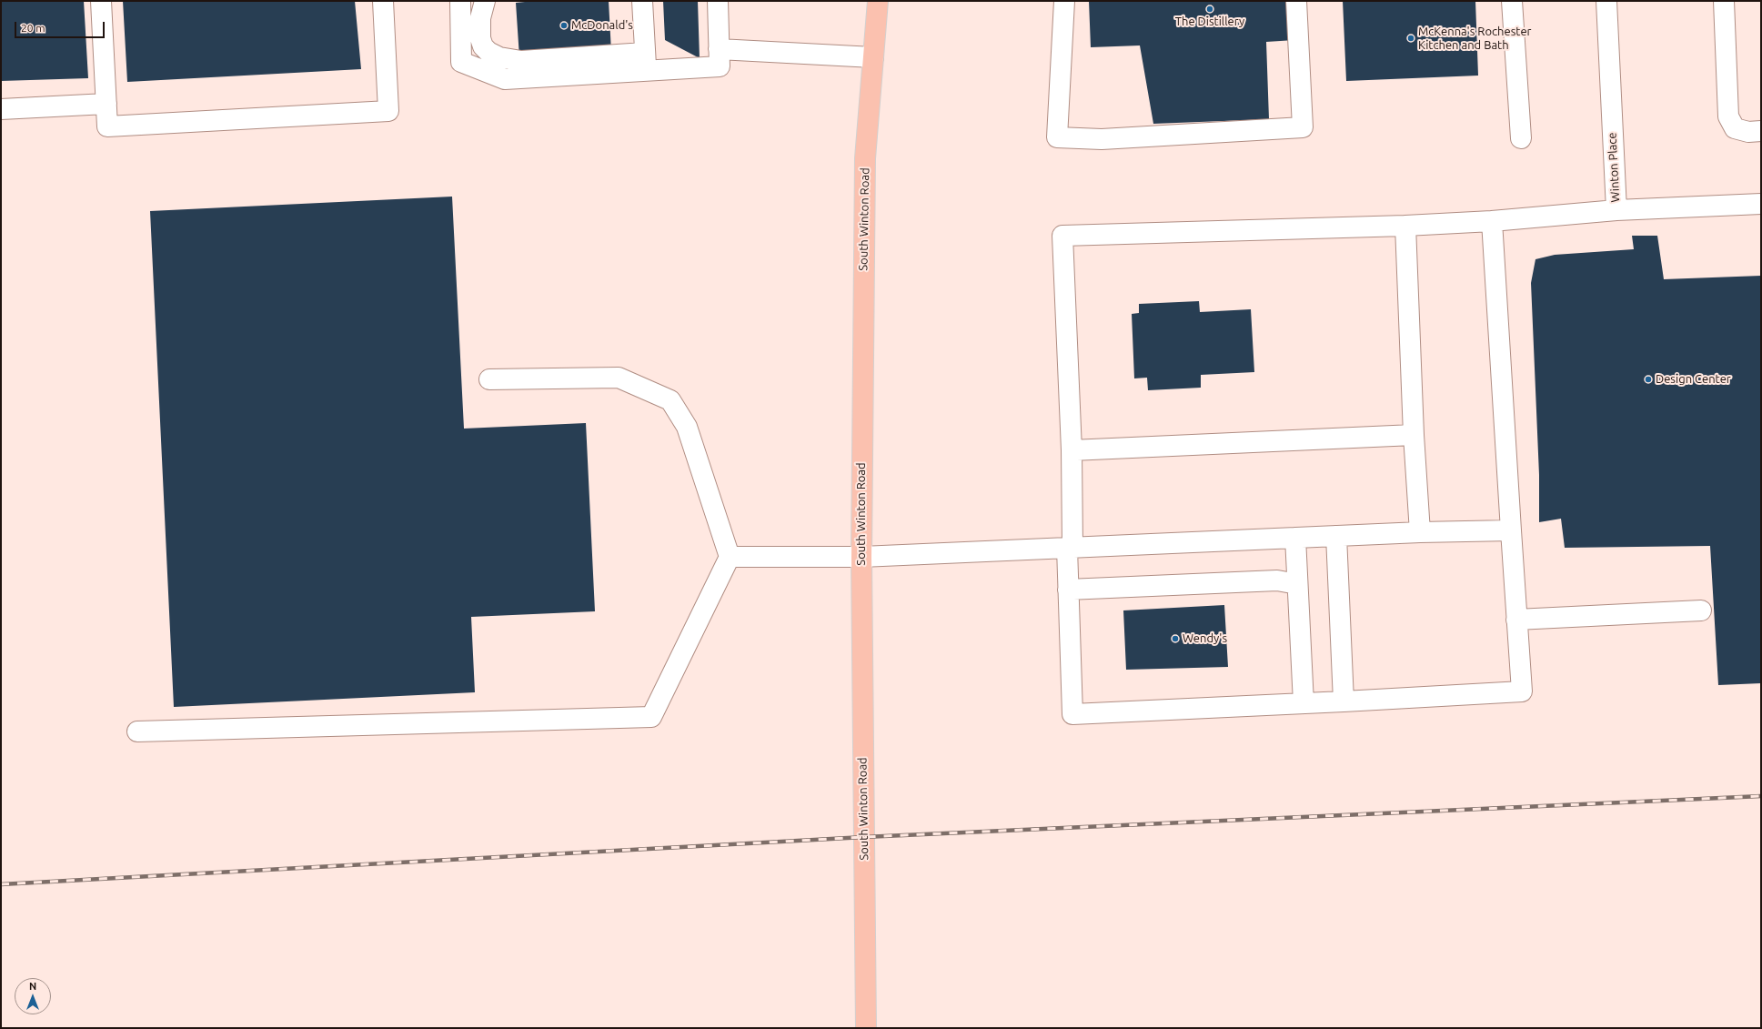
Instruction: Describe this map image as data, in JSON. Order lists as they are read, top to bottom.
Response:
{
  "streets": {
    "main road": ["South Winton Road"],
    "street": ["Winton Place"]
  },
  "places": [
    "The Distillery",
    "McDonald's",
    "McKenna's Rochester Kitchen and Bath",
    "Design Center",
    "Wendy's"
  ],
  "scale_bar": "20 m",
  "north": "top"
}
